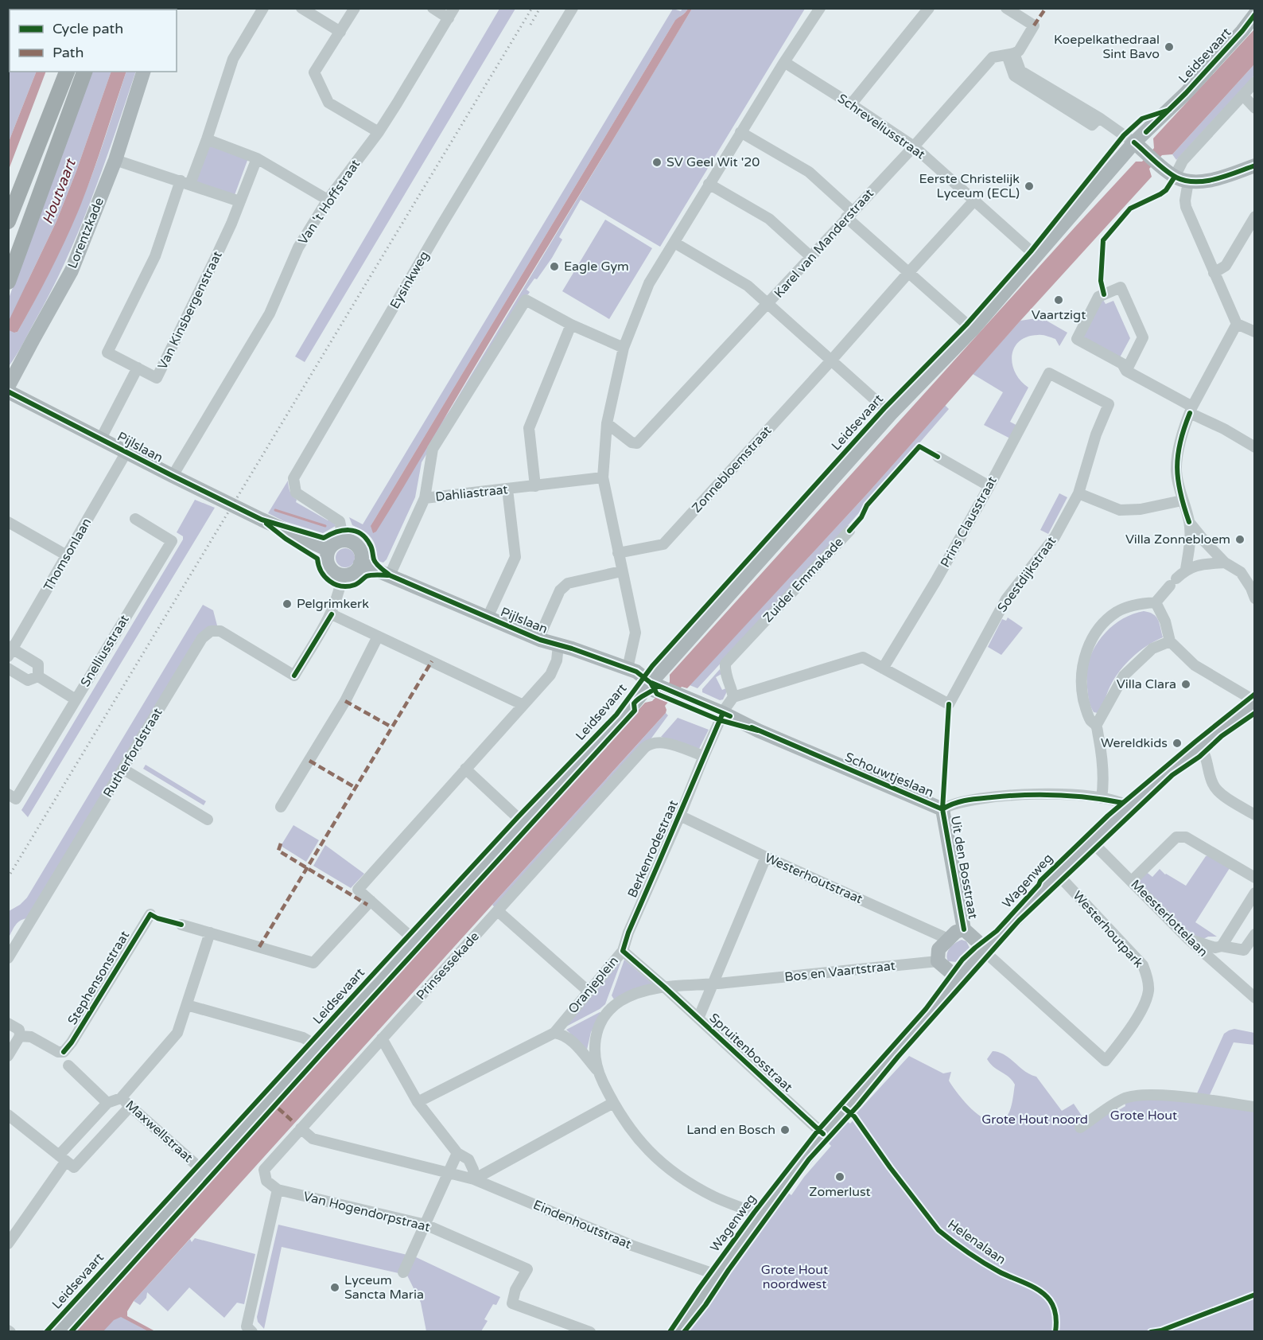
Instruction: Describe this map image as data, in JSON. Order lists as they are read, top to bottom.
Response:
{
  "streets": {
    "street": [
      "Leidsevaart",
      "Schreveliusstraat",
      "Van 't Hoffstraat",
      "Lorentzkade",
      "Karel van Manderstraat",
      "Eysinkweg",
      "Van Kinsbergenstraat",
      "Pijlslaan",
      "Zonnebloemstraat",
      "Dahliastraat",
      "Prins Clausstraat",
      "Thomsonlaan",
      "Soestdijkstraat",
      "Zuider Emmakade",
      "Snelliusstraat",
      "Rutherfordstraat",
      "Schouwtjeslaan",
      "Berkenrodestraat",
      "Uit den Bosstraat",
      "Westerhoutstraat",
      "Wagenweg",
      "Meesterlottelaan",
      "Westerhoutpark",
      "Prinsessekade",
      "Bos en Vaartstraat",
      "Stephensonstraat",
      "Oranjeplein",
      "Spruitenbosstraat",
      "Maxwellstraat",
      "Van Hogendorpstraat",
      "Eindenhoutstraat"
    ],
    "cycle path": ["Helenalaan"]
  },
  "crossings": [
    ["Leidsevaart", "Schreveliusstraat"],
    ["Leidsevaart", "Pijlslaan"],
    ["Leidsevaart", "Maxwellstraat"],
    ["Schreveliusstraat", "Karel van Manderstraat"],
    ["Schreveliusstraat", "Zonnebloemstraat"],
    ["Van 't Hoffstraat", "Pijlslaan"],
    ["Eysinkweg", "Pijlslaan"],
    ["Van Kinsbergenstraat", "Pijlslaan"],
    ["Pijlslaan", "Dahliastraat"],
    ["Pijlslaan", "Thomsonlaan"],
    ["Pijlslaan", "Schouwtjeslaan"],
    ["Prins Clausstraat", "Soestdijkstraat"],
    ["Zuider Emmakade", "Berkenrodestraat"],
    ["Schouwtjeslaan", "Berkenrodestraat"],
    ["Schouwtjeslaan", "Uit den Bosstraat"],
    ["Schouwtjeslaan", "Wagenweg"],
    ["Berkenrodestraat", "Westerhoutstraat"],
    ["Berkenrodestraat", "Prinsessekade"],
    ["Berkenrodestraat", "Oranjeplein"],
    ["Uit den Bosstraat", "Westerhoutstraat"],
    ["Uit den Bosstraat", "Wagenweg"],
    ["Uit den Bosstraat", "Westerhoutpark"],
    ["Uit den Bosstraat", "Bos en Vaartstraat"],
    ["Westerhoutstraat", "Wagenweg"],
    ["Westerhoutstraat", "Westerhoutpark"],
    ["Westerhoutstraat", "Bos en Vaartstraat"],
    ["Wagenweg", "Meesterlottelaan"],
    ["Wagenweg", "Westerhoutpark"],
    ["Wagenweg", "Bos en Vaartstraat"],
    ["Wagenweg", "Spruitenbosstraat"],
    ["Wagenweg", "Eindenhoutstraat"],
    ["Westerhoutpark", "Bos en Vaartstraat"],
    ["Prinsessekade", "Van Hogendorpstraat"],
    ["Prinsessekade", "Eindenhoutstraat"],
    ["Oranjeplein", "Spruitenbosstraat"]
  ],
  "water": ["Houtvaart"],
  "parks": ["Grote Hout", "Grote Hout noord", "Grote Hout noordwest"],
  "places": [
    "Koepelkathedraal Sint Bavo",
    "SV Geel Wit '20",
    "Eerste Christelijk Lyceum (ECL)",
    "Eagle Gym",
    "Vaartzigt",
    "Villa Zonnebloem",
    "Pelgrimkerk",
    "Villa Clara",
    "Wereldkids",
    "Land en Bosch",
    "Zomerlust",
    "Lyceum Sancta Maria"
  ],
  "legend": ["Cycle path", "Path"]
}
